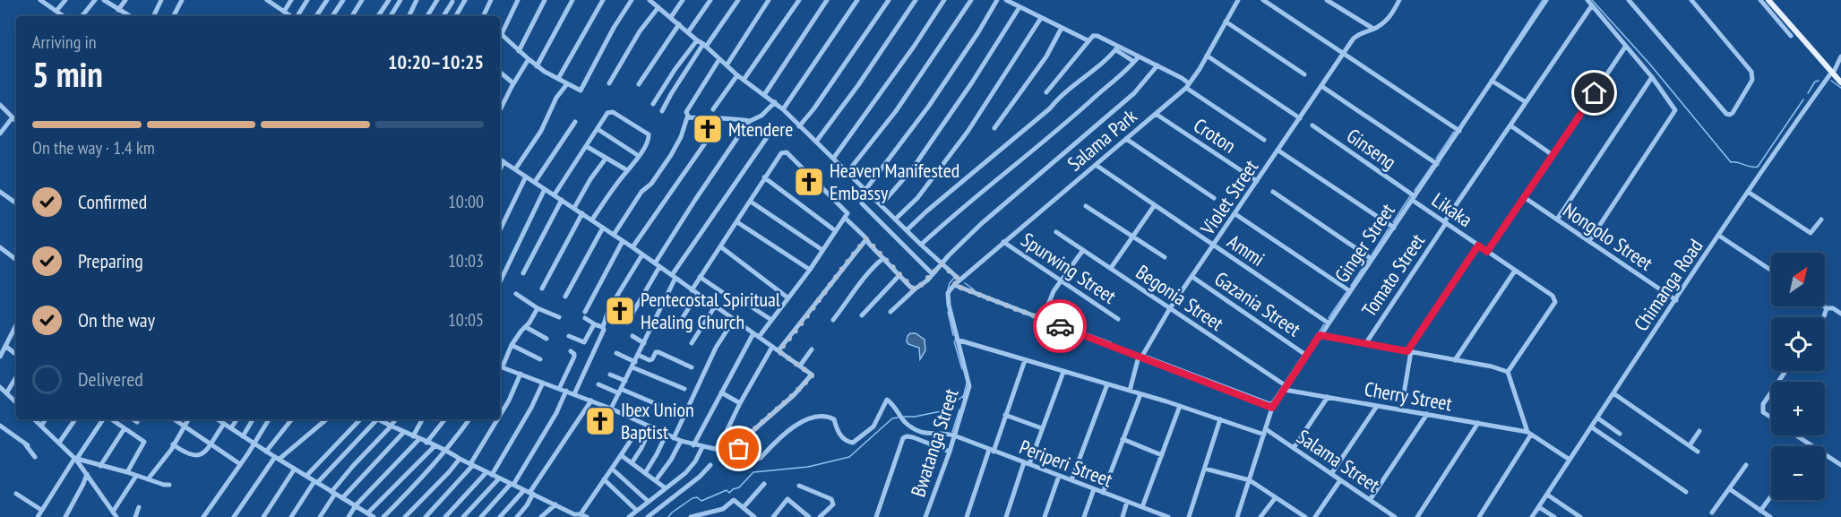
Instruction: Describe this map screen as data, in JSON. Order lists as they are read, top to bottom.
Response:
{
  "streets": {
    "street": [
      "Croton",
      "Salama Park",
      "Ginseng",
      "Violet Street",
      "Likaka",
      "Nongolo Street",
      "Ginger Street",
      "Ammi",
      "Spurwing Street",
      "Tomato Street",
      "Chimanga Road",
      "Begonia Street",
      "Gazania Street",
      "Cherry Street",
      "Bwatanga Street",
      "Salama Street",
      "Periperi Street"
    ]
  },
  "crossings": [
    ["Croton", "Salama Park"],
    ["Croton", "Violet Street"],
    ["Salama Park", "Ammi"],
    ["Salama Park", "Spurwing Street"],
    ["Salama Park", "Bwatanga Street"],
    ["Ginseng", "Likaka"],
    ["Ginseng", "Ginger Street"],
    ["Violet Street", "Ammi"],
    ["Violet Street", "Begonia Street"],
    ["Violet Street", "Gazania Street"],
    ["Violet Street", "Salama Street"],
    ["Likaka", "Ginger Street"],
    ["Likaka", "Tomato Street"],
    ["Nongolo Street", "Chimanga Road"],
    ["Ginger Street", "Ammi"],
    ["Ginger Street", "Begonia Street"],
    ["Ginger Street", "Gazania Street"],
    ["Ginger Street", "Cherry Street"],
    ["Ginger Street", "Salama Street"],
    ["Begonia Street", "Cherry Street"],
    ["Bwatanga Street", "Salama Street"],
    ["Bwatanga Street", "Periperi Street"]
  ],
  "places": {
    "church": [
      "Mtendere",
      "Heaven Manifested Embassy",
      "Pentecostal Spiritual Healing Church",
      "Ibex Union Baptist"
    ]
  },
  "north": "top right",
  "page": {
    "heading": ["5 min", "Arriving in", "10:20–10:25"],
    "bar": "On the way · 1.4 km",
    "list": [
      ["Confirmed", "10:00"],
      ["Preparing", "10:03"],
      ["On the way", "10:05"],
      "Delivered"
    ],
    "map_buttons": ["+", "−"]
  }
}
